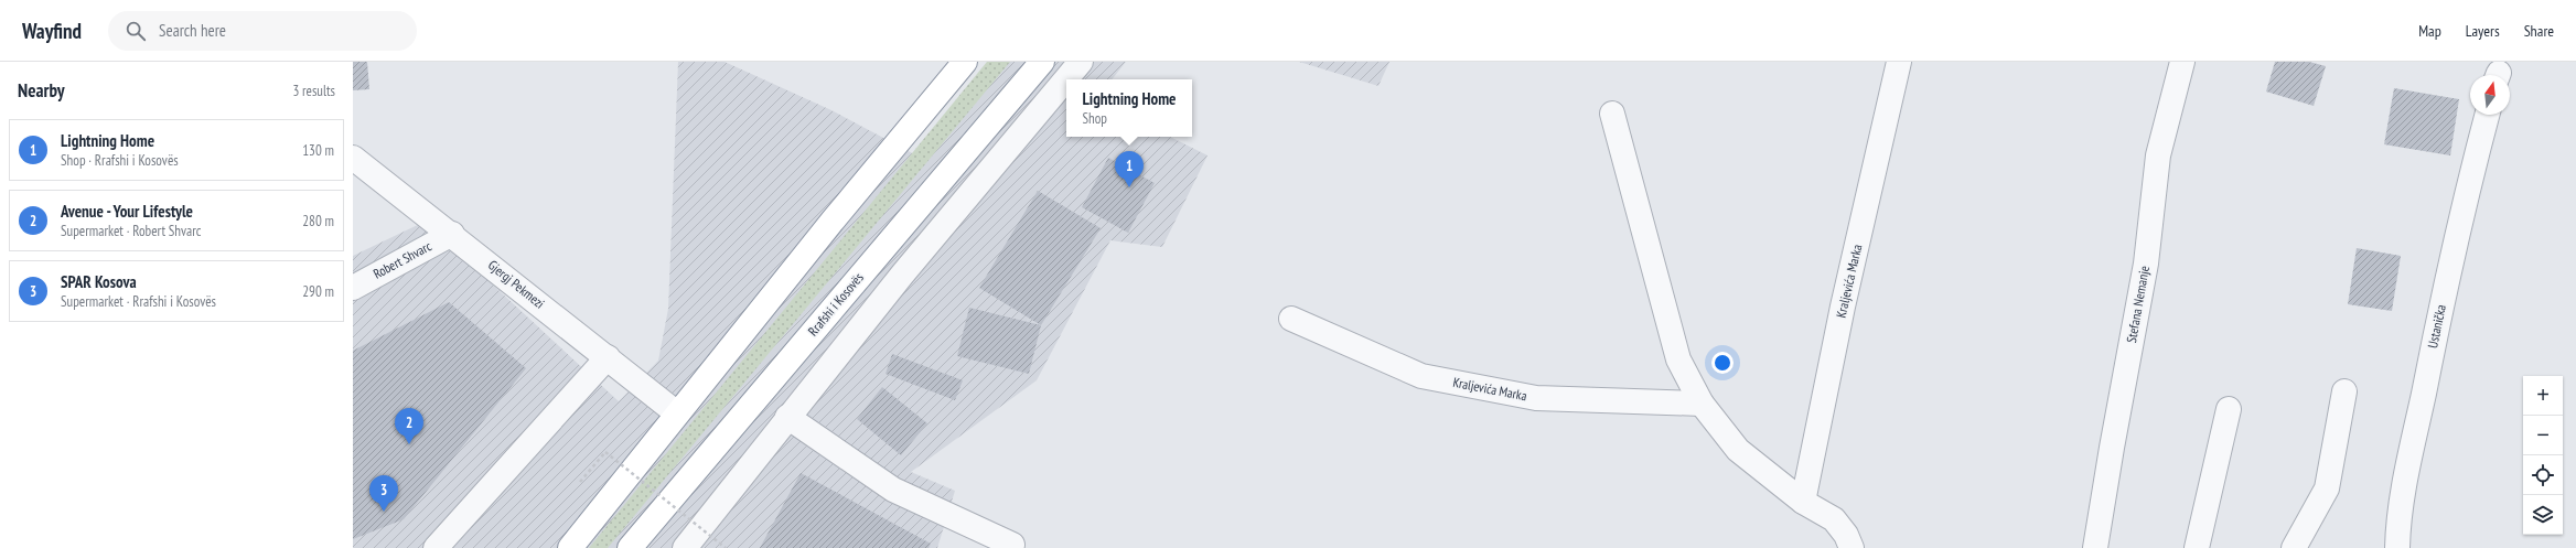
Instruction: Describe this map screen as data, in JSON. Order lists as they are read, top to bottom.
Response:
{
  "streets": {
    "highway": ["Rrafshi i Kosovës"],
    "street": [
      "Robert Shvarc",
      "Kraljevića Marka",
      "Gjergj Pekmezi",
      "Stefana Nemanje",
      "Ustanička"
    ]
  },
  "crossings": [
    ["Robert Shvarc", "Gjergj Pekmezi"]
  ],
  "north": "top",
  "page": {
    "header": "Wayfind",
    "search": "Search here",
    "nav": ["Map", "Layers", "Share"],
    "heading": ["Nearby", "3 results"],
    "popup": ["Lightning Home", "Shop"],
    "list": [
      {
        "mark": "1",
        "name": "Lightning Home",
        "note": "Shop · Rrafshi i Kosovës",
        "value": "130 m"
      },
      {
        "mark": "2",
        "name": "Avenue - Your Lifestyle",
        "note": "Supermarket · Robert Shvarc",
        "value": "280 m"
      },
      {
        "mark": "3",
        "name": "SPAR Kosova",
        "note": "Supermarket · Rrafshi i Kosovës",
        "value": "290 m"
      }
    ],
    "pins": ["1", "2", "3"],
    "map_buttons": ["+", "−"]
  }
}
